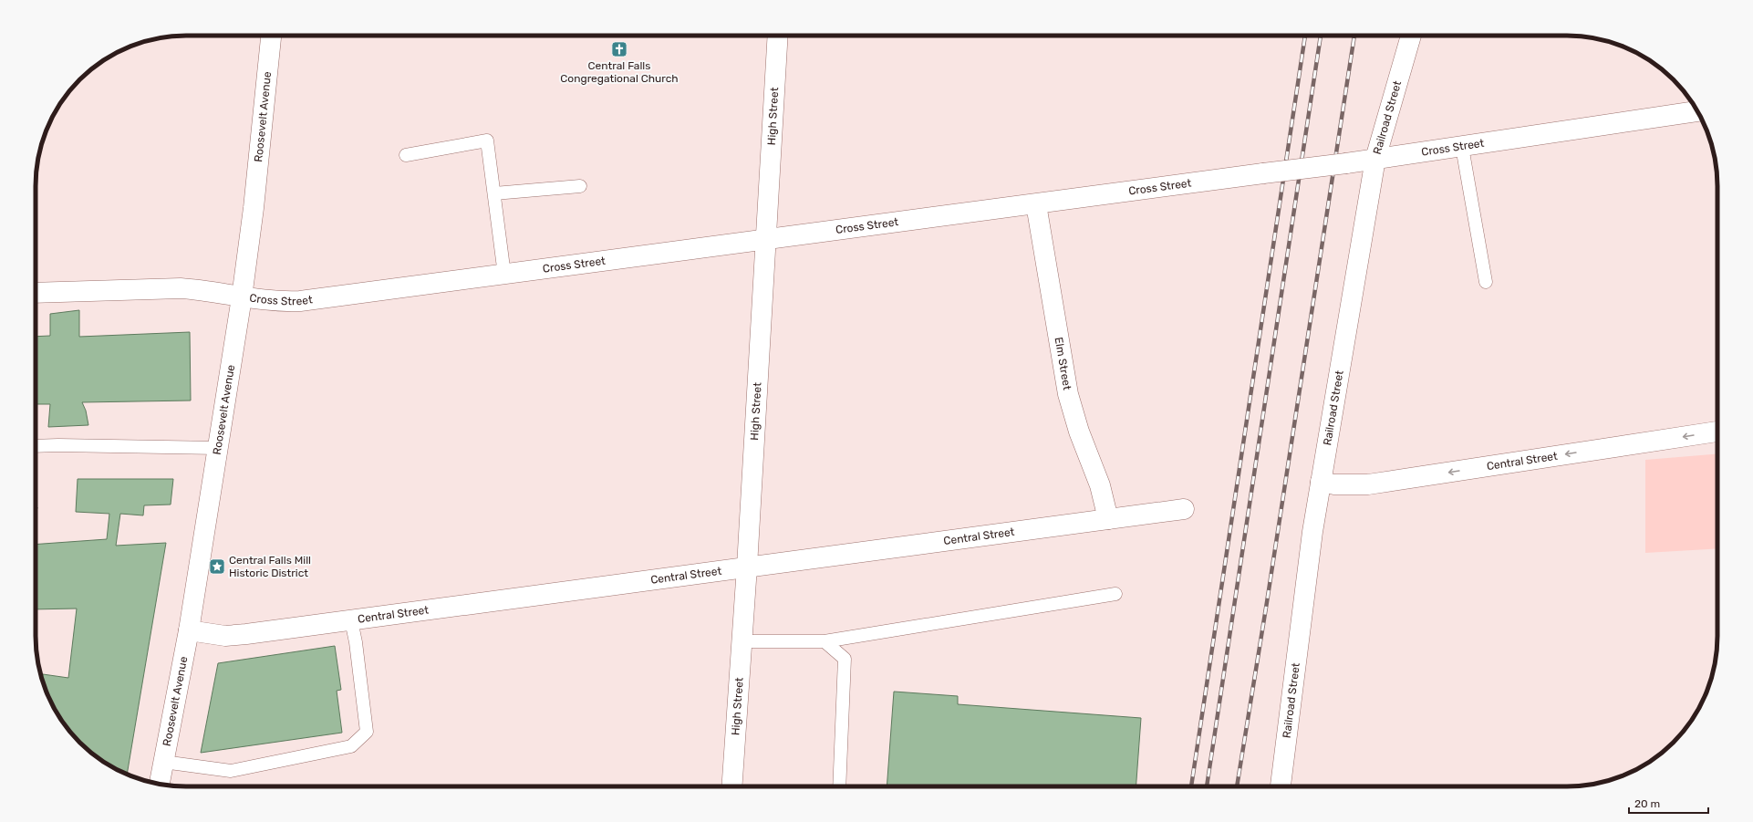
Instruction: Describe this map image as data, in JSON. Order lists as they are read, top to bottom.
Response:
{
  "streets": {
    "street": [
      "High Street",
      "Roosevelt Avenue",
      "Railroad Street",
      "Cross Street",
      "Elm Street",
      "Central Street"
    ]
  },
  "crossings": [
    ["High Street", "Cross Street"],
    ["High Street", "Central Street"],
    ["Roosevelt Avenue", "Cross Street"],
    ["Roosevelt Avenue", "Central Street"],
    ["Railroad Street", "Cross Street"],
    ["Railroad Street", "Central Street"],
    ["Cross Street", "Elm Street"],
    ["Elm Street", "Central Street"]
  ],
  "places": {
    "church": ["Central Falls Congregational Church"],
    "place": ["Central Falls Mill Historic District"]
  },
  "scale_bar": "20 m"
}
